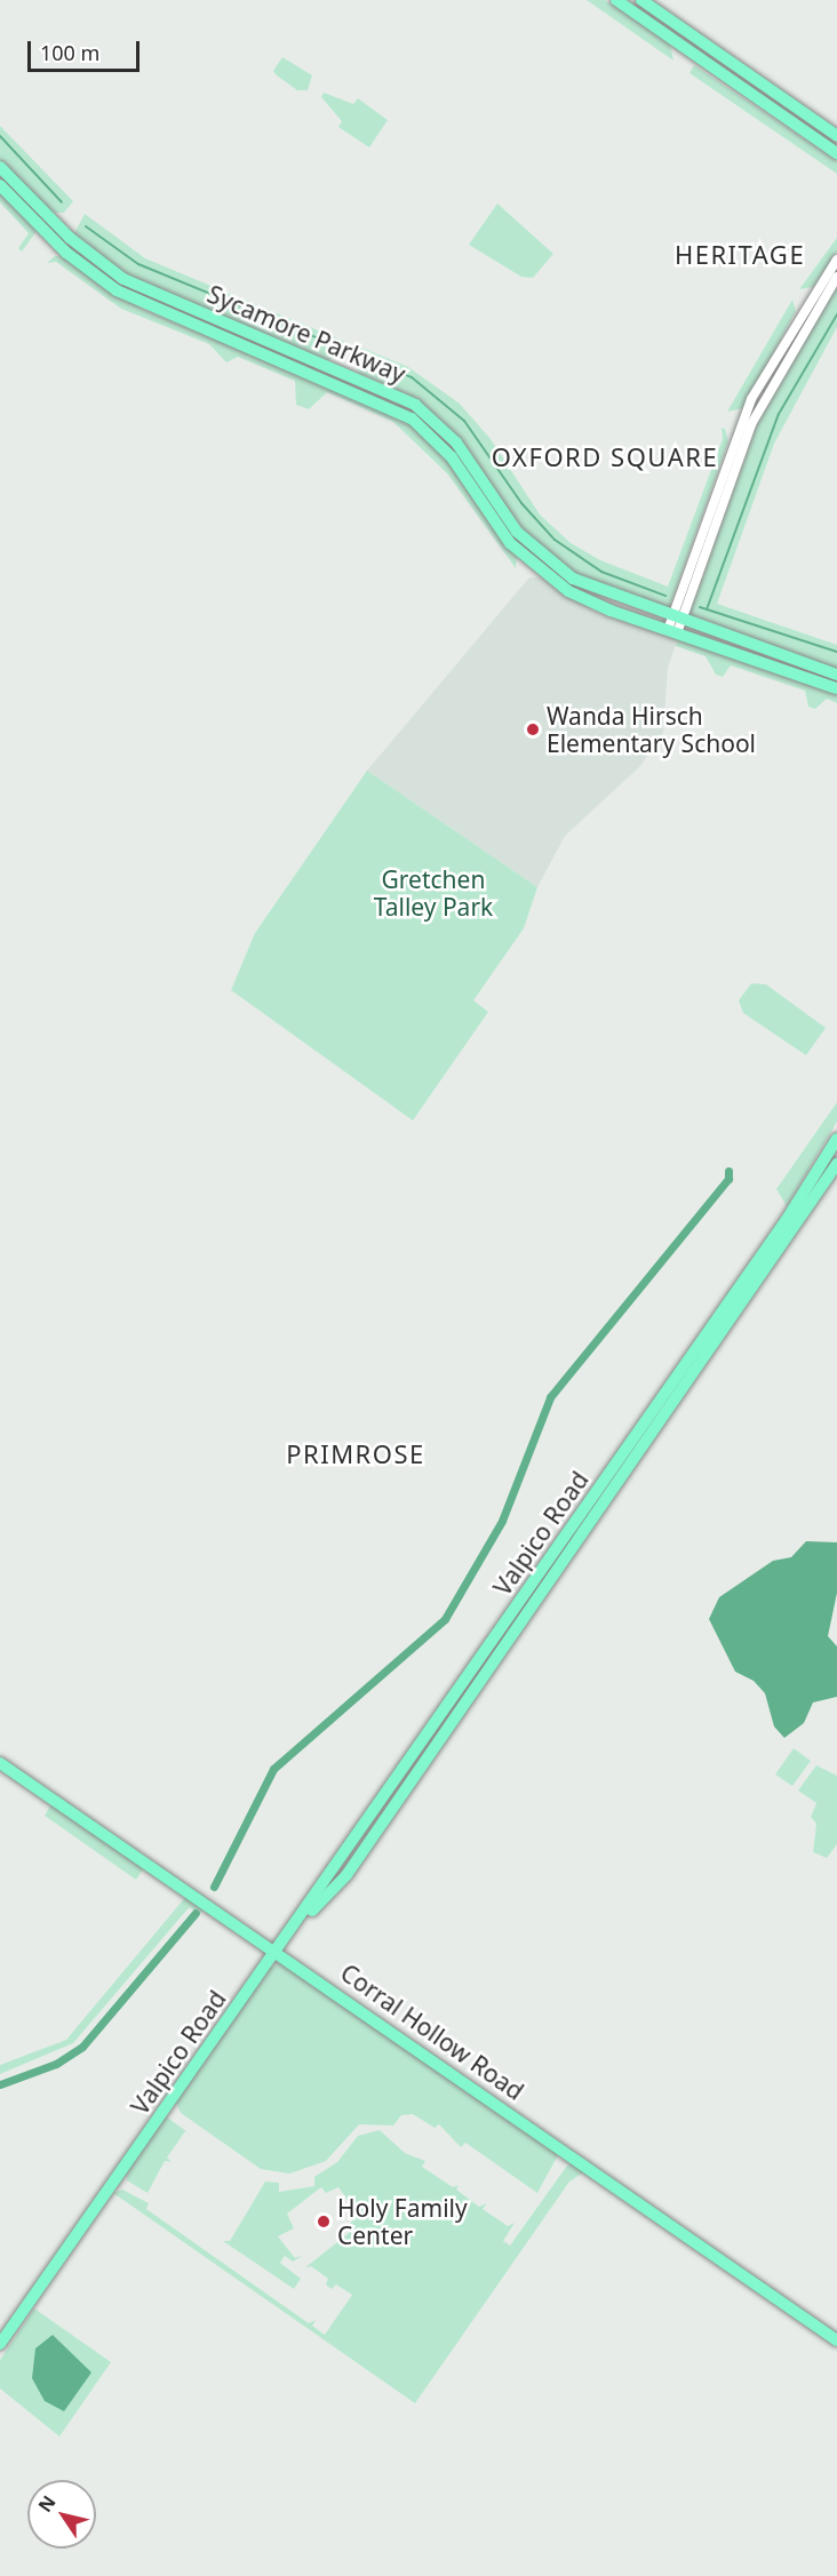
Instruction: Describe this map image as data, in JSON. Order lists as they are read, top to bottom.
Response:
{
  "streets": {
    "main road": ["Sycamore Parkway", "Valpico Road", "Corral Hollow Road"]
  },
  "crossings": [
    ["Valpico Road", "Corral Hollow Road"]
  ],
  "districts": ["HERITAGE", "OXFORD SQUARE", "PRIMROSE"],
  "parks": ["Gretchen Talley Park"],
  "places": ["Wanda Hirsch Elementary School", "Holy Family Center"],
  "scale_bar": "100 m",
  "north": "top left"
}
